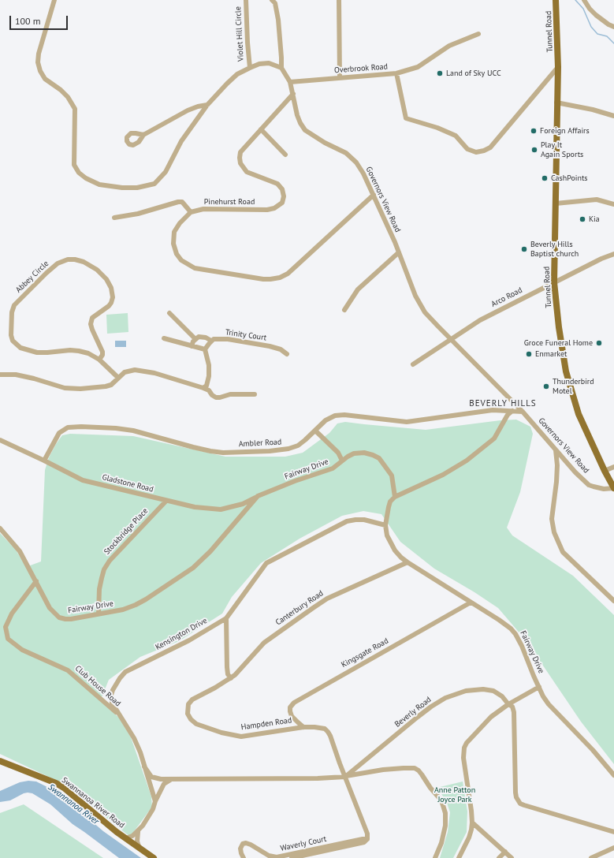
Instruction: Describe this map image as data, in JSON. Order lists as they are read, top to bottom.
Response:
{
  "streets": {
    "main road": ["Tunnel Road", "Swannanoa River Road"],
    "street": [
      "Violet Hill Circle",
      "Overbrook Road",
      "Governors View Road",
      "Pinehurst Road",
      "Abbey Circle",
      "Arco Road",
      "Trinity Court",
      "Ambler Road",
      "Fairway Drive",
      "Gladstone Road",
      "Stockbridge Place",
      "Canterbury Road",
      "Kensington Drive",
      "Kingsgate Road",
      "Club House Road",
      "Beverly Road",
      "Hampden Road",
      "Waverly Court"
    ]
  },
  "crossings": [
    ["Tunnel Road", "Overbrook Road"],
    ["Tunnel Road", "Governors View Road"],
    ["Tunnel Road", "Arco Road"],
    ["Overbrook Road", "Governors View Road"],
    ["Governors View Road", "Pinehurst Road"],
    ["Governors View Road", "Arco Road"],
    ["Governors View Road", "Ambler Road"],
    ["Ambler Road", "Gladstone Road"],
    ["Fairway Drive", "Gladstone Road"],
    ["Fairway Drive", "Stockbridge Place"],
    ["Fairway Drive", "Canterbury Road"],
    ["Fairway Drive", "Kensington Drive"],
    ["Fairway Drive", "Kingsgate Road"],
    ["Fairway Drive", "Club House Road"],
    ["Gladstone Road", "Stockbridge Place"],
    ["Canterbury Road", "Hampden Road"],
    ["Kensington Drive", "Club House Road"],
    ["Kingsgate Road", "Hampden Road"],
    ["Beverly Road", "Hampden Road"],
    ["Hampden Road", "Waverly Court"]
  ],
  "districts": ["BEVERLY HILLS"],
  "water": ["Swannanoa River"],
  "parks": ["Anne Patton Joyce Park"],
  "places": [
    "Land of Sky UCC",
    "Foreign Affairs",
    "Play It Again Sports",
    "CashPoints",
    "Kia",
    "Beverly Hills Baptist church",
    "Groce Funeral Home",
    "Enmarket",
    "Thunderbird Motel"
  ],
  "scale_bar": "100 m"
}
